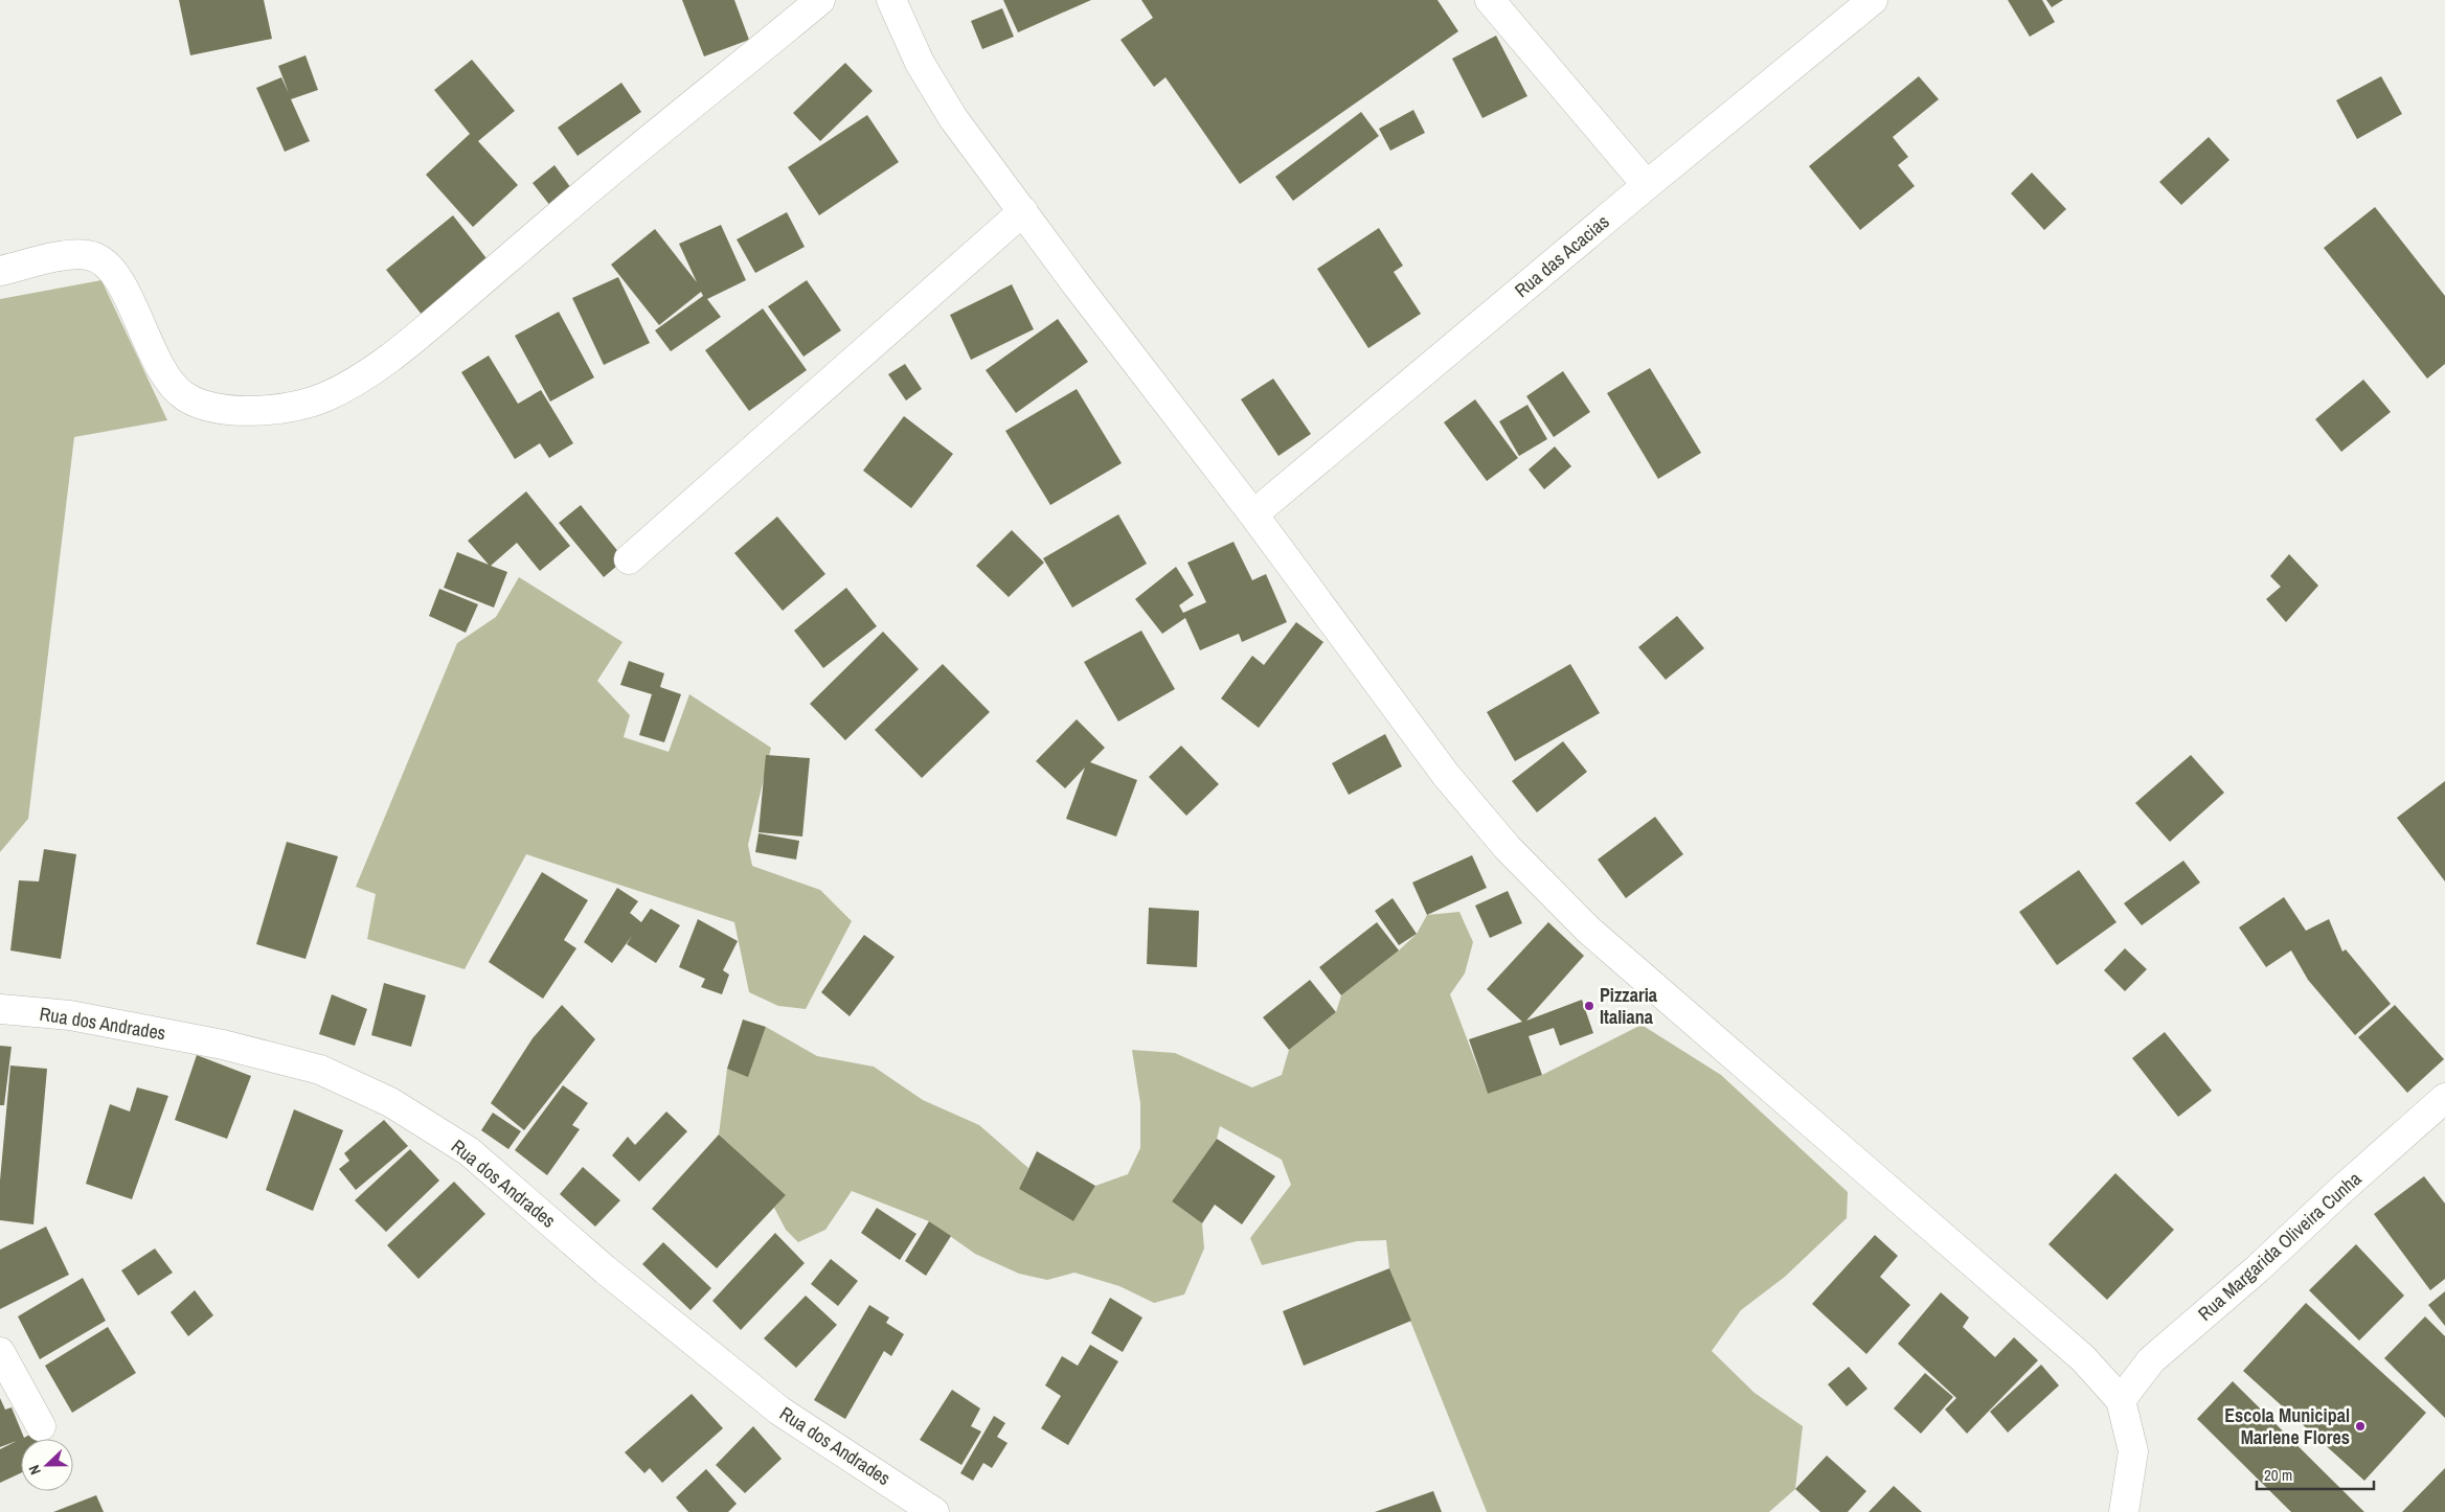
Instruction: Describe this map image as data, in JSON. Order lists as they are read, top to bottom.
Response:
{
  "streets": {
    "street": ["Rua das Acacias", "Rua dos Andrades", "Rua Margarida Oliveira Cunha"]
  },
  "places": ["Pizzaria Italiana", "Escola Municipal Marlene Flores"],
  "scale_bar": "20 m",
  "north": "left"
}
